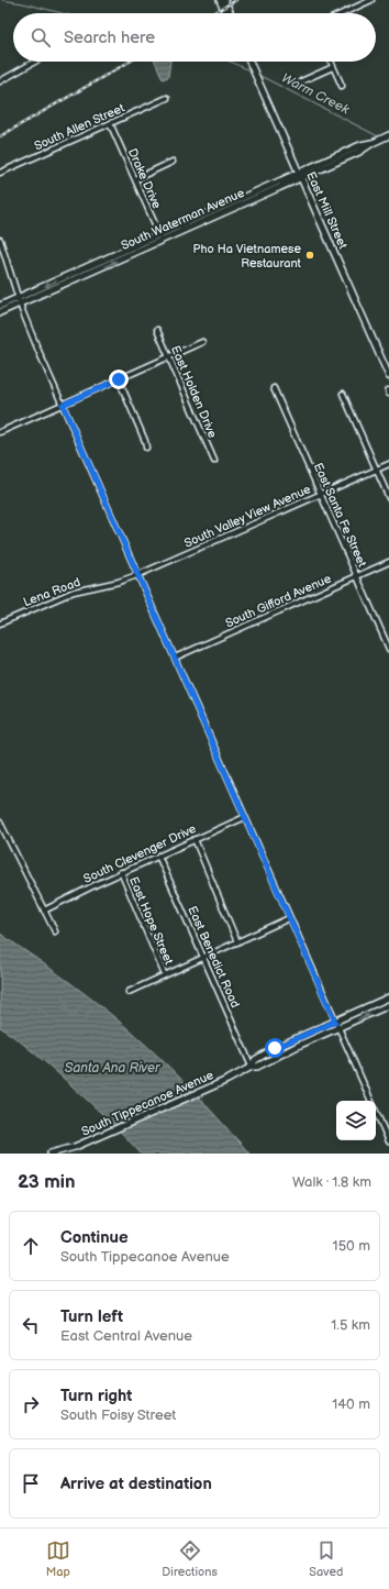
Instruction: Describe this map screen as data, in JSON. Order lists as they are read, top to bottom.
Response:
{
  "streets": {
    "main road": ["East Mill Street", "South Waterman Avenue", "South Tippecanoe Avenue"],
    "street": [
      "South Allen Street",
      "Drake Drive",
      "East Holden Drive",
      "East Santa Fe Street",
      "South Valley View Avenue",
      "Lena Road",
      "South Gifford Avenue",
      "South Clevenger Drive",
      "East Hope Street",
      "East Benedict Road"
    ]
  },
  "crossings": [
    ["South Allen Street", "Drake Drive"],
    ["Drake Drive", "South Waterman Avenue"],
    ["East Mill Street", "South Waterman Avenue"],
    ["East Santa Fe Street", "South Valley View Avenue"],
    ["East Santa Fe Street", "South Gifford Avenue"],
    ["South Valley View Avenue", "Lena Road"],
    ["South Clevenger Drive", "East Hope Street"],
    ["South Clevenger Drive", "East Benedict Road"],
    ["East Benedict Road", "South Tippecanoe Avenue"]
  ],
  "water": ["Warm Creek", "Santa Ana River"],
  "places": ["Pho Ha Vietnamese Restaurant"],
  "page": {
    "search": "Search here",
    "heading": ["23 min", "Walk · 1.8 km"],
    "list": [
      ["Continue", "South Tippecanoe Avenue", "150 m"],
      ["Turn left", "East Central Avenue", "1.5 km"],
      ["Turn right", "South Foisy Street", "140 m"],
      "Arrive at destination"
    ],
    "nav": ["Map", "Directions", "Saved"]
  }
}
